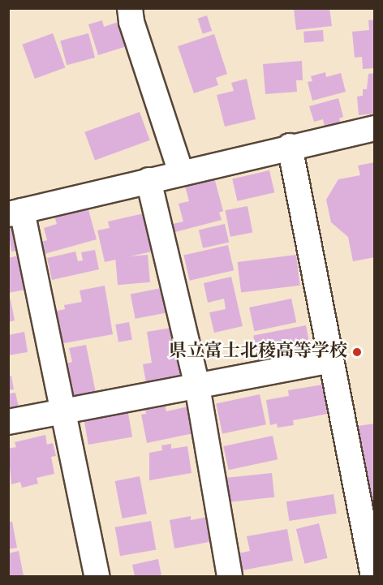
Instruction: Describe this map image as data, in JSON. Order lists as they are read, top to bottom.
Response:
{
  "places": ["県立富士北稜高等学校"]
}
